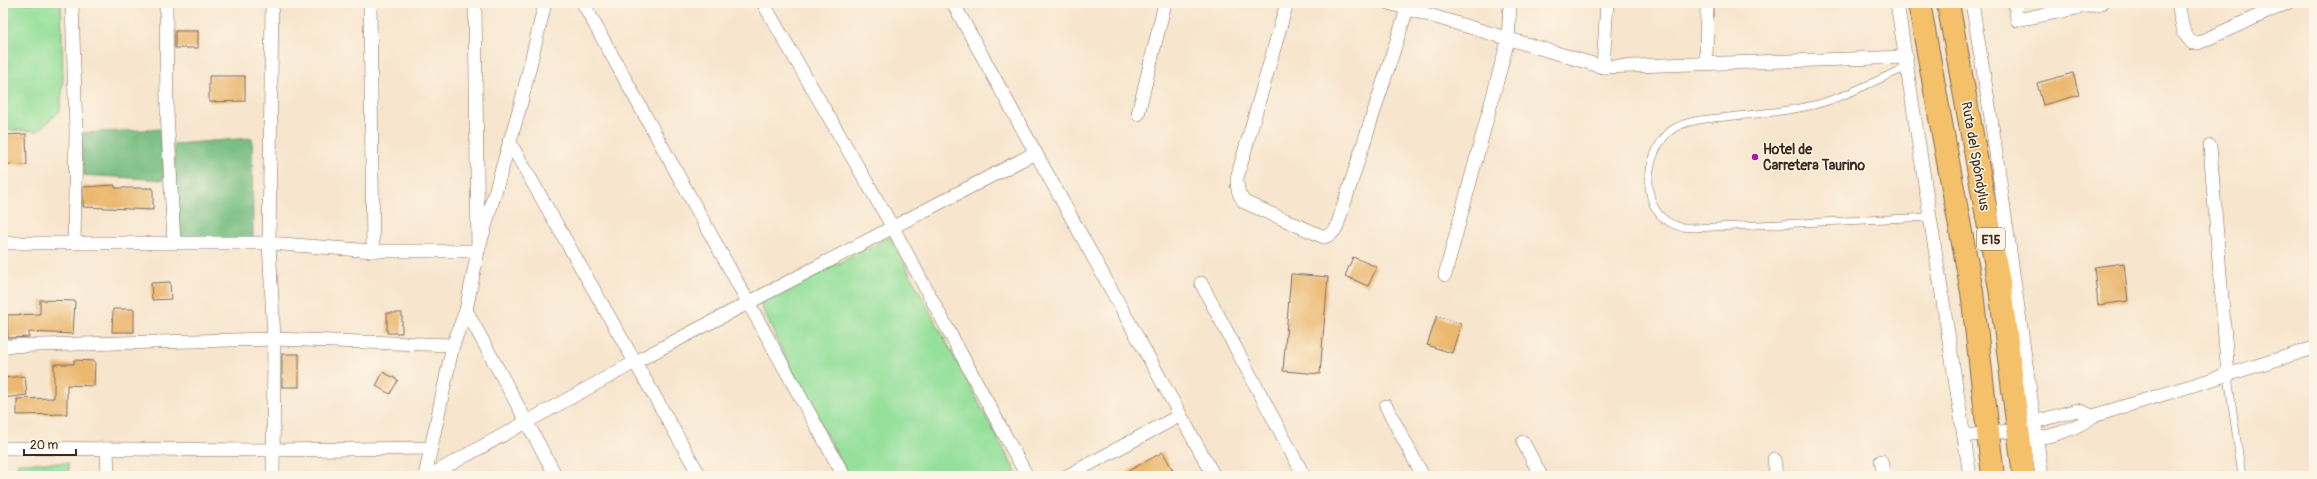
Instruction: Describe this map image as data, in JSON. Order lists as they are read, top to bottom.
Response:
{
  "streets": {
    "highway": ["Ruta del Spóndylus", "E15"]
  },
  "places": ["Hotel de Carretera Taurino"],
  "scale_bar": "20 m"
}
